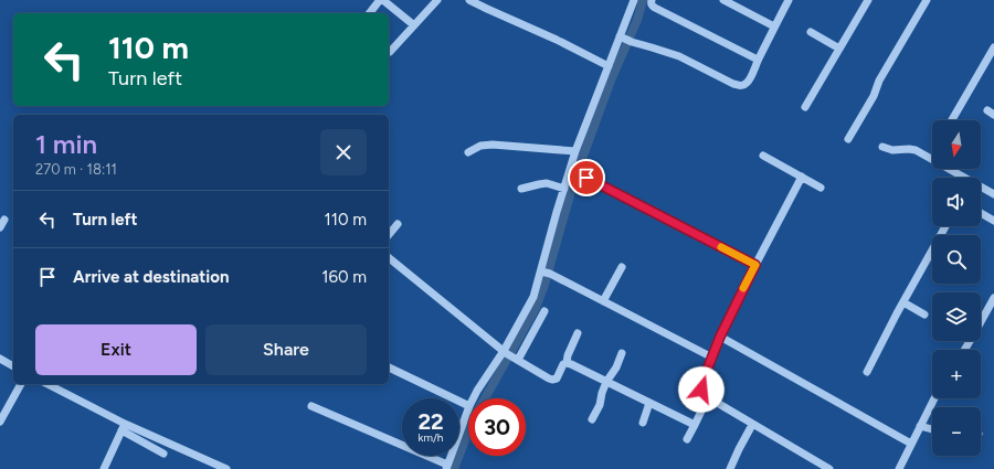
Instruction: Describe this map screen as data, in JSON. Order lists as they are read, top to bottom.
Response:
{
  "north": "bottom",
  "page": {
    "turn": ["110 m", "Turn left"],
    "heading": ["1 min", "270 m · 18:11"],
    "map_buttons": ["+", "−"],
    "list": [
      {
        "name": "Turn left",
        "value": "110 m"
      },
      {
        "name": "Arrive at destination",
        "value": "160 m"
      }
    ],
    "buttons": ["Exit", "Share"],
    "speed": "22 km/h",
    "limit": "30"
  }
}
